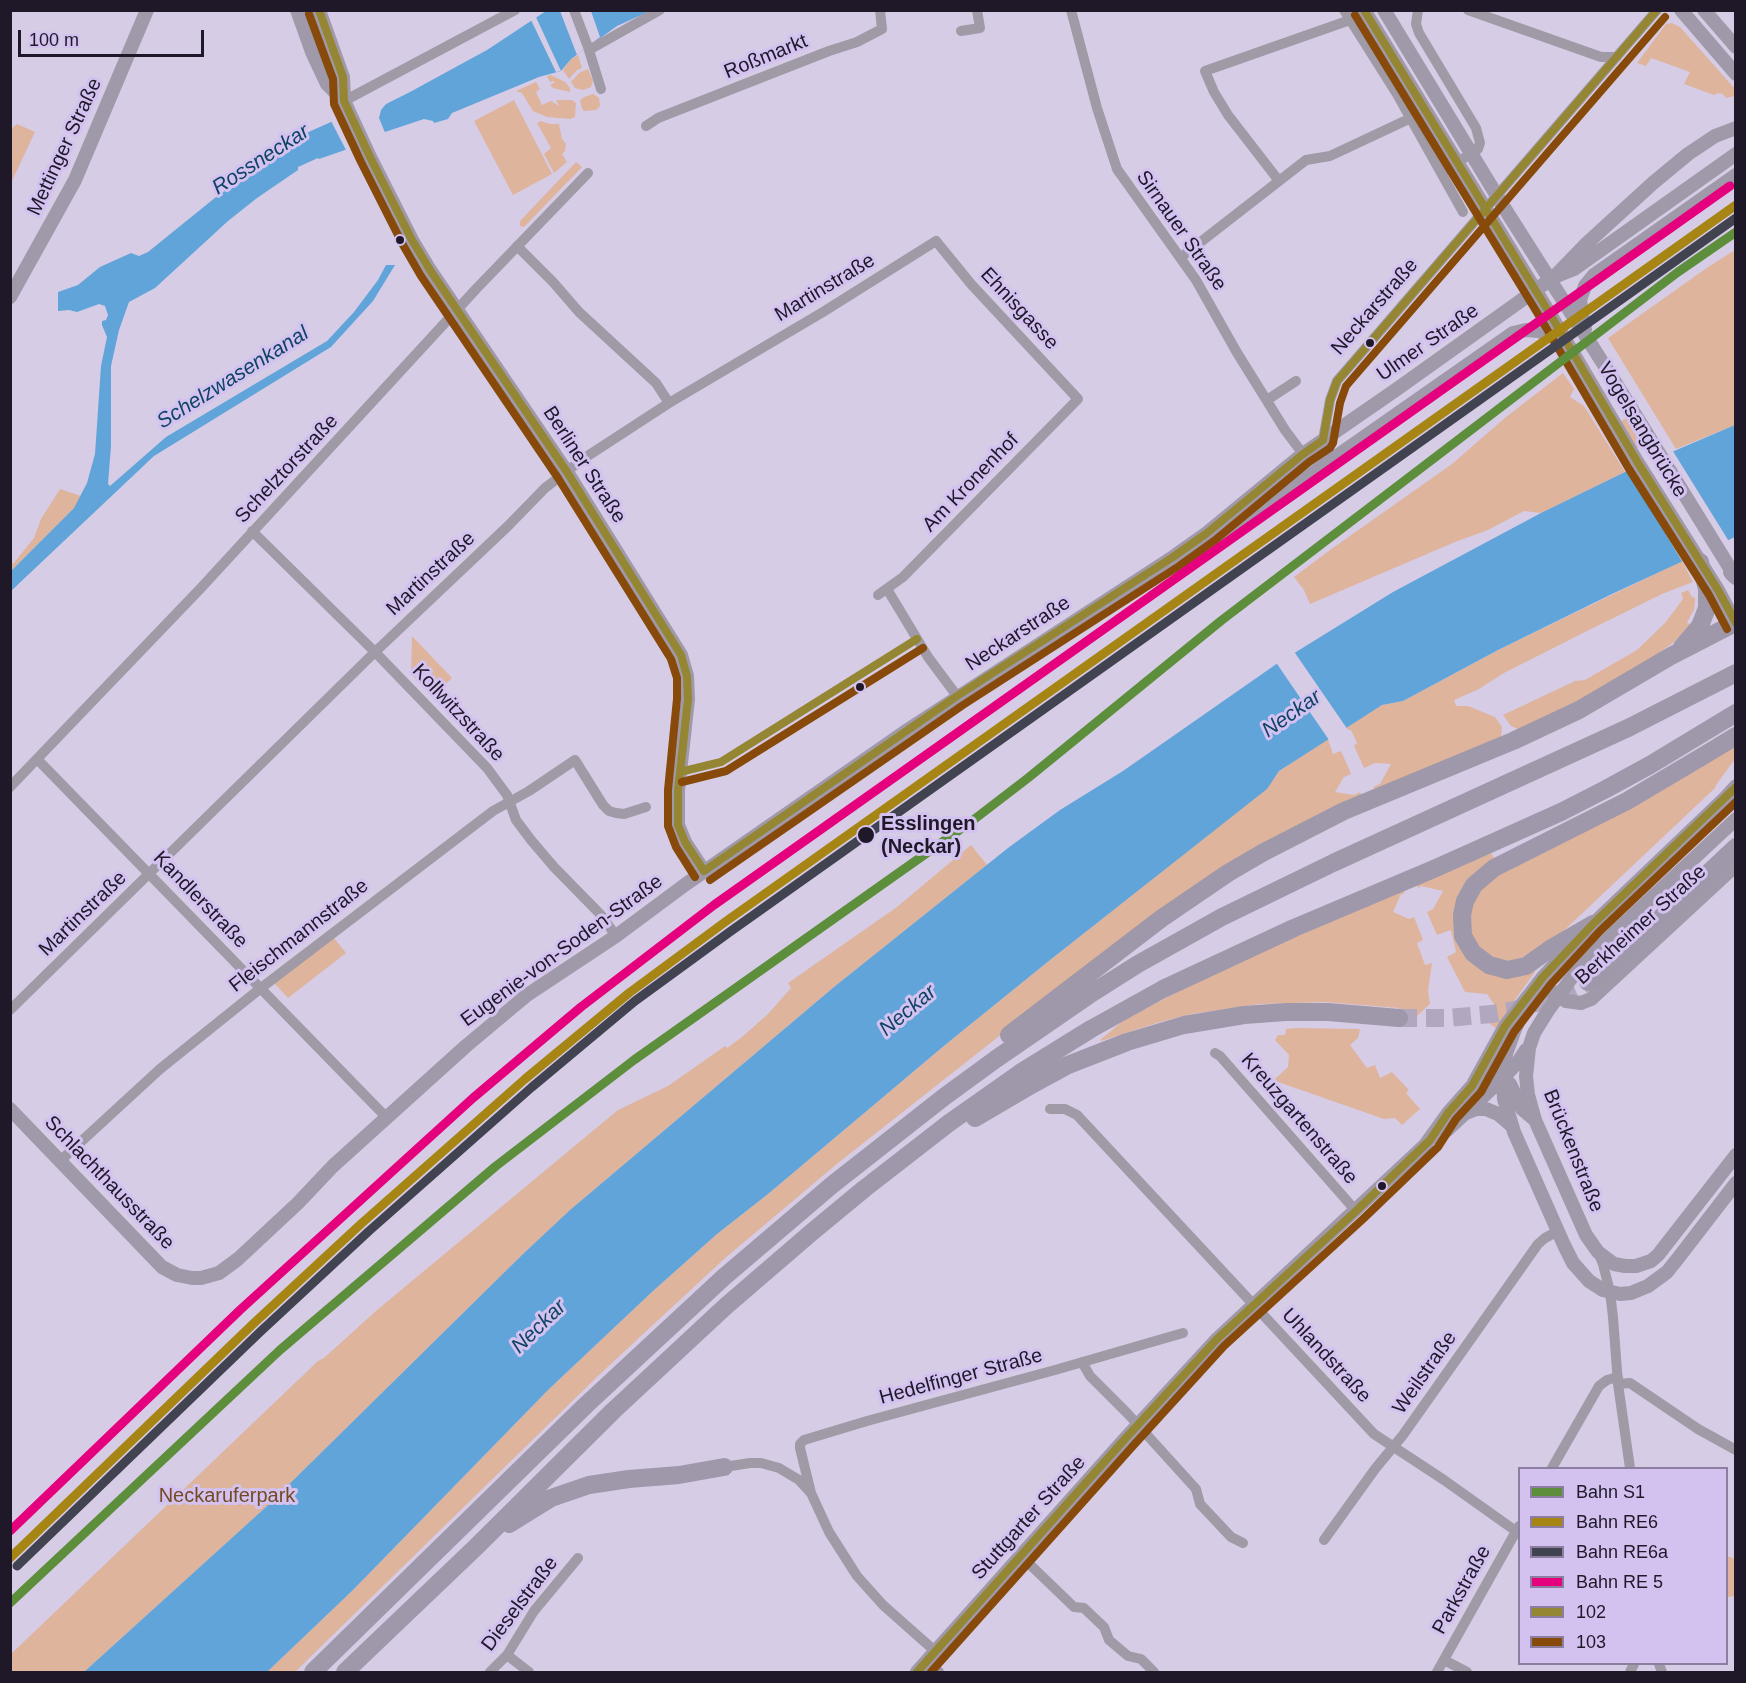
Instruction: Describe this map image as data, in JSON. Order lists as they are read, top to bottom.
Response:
{
  "streets": {
    "main road": [
      "Mettinger Straße",
      "Neckarstraße",
      "Ulmer Straße",
      "Vogelsangbrücke",
      "Berliner Straße",
      "Berkheimer Straße",
      "Eugenie-von-Soden-Straße",
      "Brückenstraße",
      "Schlachthausstraße",
      "Stuttgarter Straße"
    ],
    "street": [
      "Roßmarkt",
      "Sirnauer Straße",
      "Martinstraße",
      "Ehnisgasse",
      "Schelztorstraße",
      "Am Kronenhof",
      "Kollwitzstraße",
      "Kandlerstraße",
      "Fleischmannstraße",
      "Kreuzgartenstraße",
      "Uhlandstraße",
      "Weilstraße",
      "Hedelfinger Straße",
      "Parkstraße",
      "Dieselstraße"
    ]
  },
  "crossings": [
    ["Sirnauer Straße", "Neckarstraße"],
    ["Martinstraße", "Ehnisgasse"],
    ["Martinstraße", "Berliner Straße"],
    ["Martinstraße", "Kollwitzstraße"],
    ["Martinstraße", "Kandlerstraße"],
    ["Neckarstraße", "Ulmer Straße"],
    ["Neckarstraße", "Am Kronenhof"],
    ["Neckarstraße", "Eugenie-von-Soden-Straße"],
    ["Ehnisgasse", "Am Kronenhof"],
    ["Berliner Straße", "Schelztorstraße"],
    ["Berliner Straße", "Eugenie-von-Soden-Straße"],
    ["Schelztorstraße", "Kollwitzstraße"],
    ["Schelztorstraße", "Kandlerstraße"],
    ["Am Kronenhof", "Eugenie-von-Soden-Straße"],
    ["Kollwitzstraße", "Fleischmannstraße"],
    ["Kollwitzstraße", "Eugenie-von-Soden-Straße"],
    ["Kandlerstraße", "Fleischmannstraße"],
    ["Kandlerstraße", "Eugenie-von-Soden-Straße"],
    ["Berkheimer Straße", "Brückenstraße"],
    ["Fleischmannstraße", "Schlachthausstraße"],
    ["Eugenie-von-Soden-Straße", "Schlachthausstraße"],
    ["Kreuzgartenstraße", "Stuttgarter Straße"],
    ["Brückenstraße", "Stuttgarter Straße"],
    ["Uhlandstraße", "Weilstraße"],
    ["Uhlandstraße", "Stuttgarter Straße"],
    ["Uhlandstraße", "Parkstraße"]
  ],
  "water": ["Rossneckar", "Schelzwasenkanal", "Neckar"],
  "parks": ["Neckaruferpark"],
  "places": ["Esslingen (Neckar)"],
  "lines": [
    "transit line 102",
    "transit line 103",
    "rail line RE6",
    "rail line RE6a",
    "rail line S1"
  ],
  "legend": [
    "Bahn S1",
    "Bahn RE6",
    "Bahn RE6a",
    "Bahn RE 5",
    "102",
    "103"
  ],
  "scale_bar": "100 m"
}
